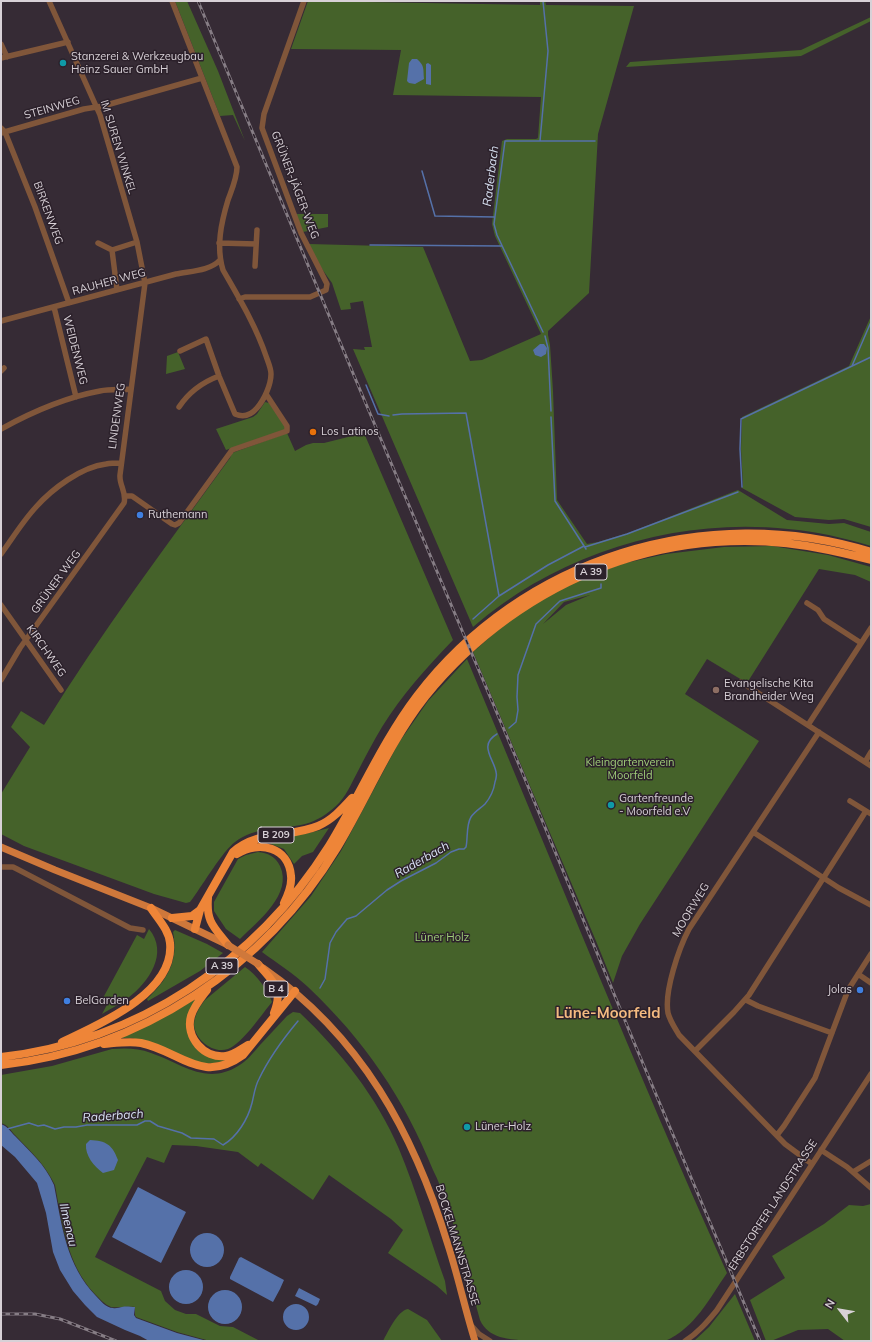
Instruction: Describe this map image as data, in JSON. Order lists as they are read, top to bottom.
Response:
{
  "streets": {
    "highway": ["A 39", "B 209", "B 4"],
    "main road": ["BOCKELMANNSTRASSE"],
    "street": [
      "STEINWEG",
      "IM SUREN WINKEL",
      "GRÜNER-JÄGER-WEG",
      "BIRKENWEG",
      "RAUHER WEG",
      "WEIDENWEG",
      "LINDENWEG",
      "GRÜNER WEG",
      "KIRCHWEG",
      "MOORWEG",
      "ERBSTORFER LANDSTRASSE"
    ]
  },
  "crossings": [
    ["STEINWEG", "IM SUREN WINKEL"],
    ["STEINWEG", "BIRKENWEG"],
    ["IM SUREN WINKEL", "RAUHER WEG"],
    ["IM SUREN WINKEL", "LINDENWEG"],
    ["BIRKENWEG", "RAUHER WEG"],
    ["RAUHER WEG", "WEIDENWEG"],
    ["RAUHER WEG", "LINDENWEG"],
    ["LINDENWEG", "GRÜNER WEG"],
    ["A 39", "B 209"],
    ["GRÜNER WEG", "KIRCHWEG"],
    ["MOORWEG", "ERBSTORFER LANDSTRASSE"],
    ["B 4", "BOCKELMANNSTRASSE"]
  ],
  "districts": ["Lüne-Moorfeld"],
  "water": ["Raderbach", "Ilmenau"],
  "parks": ["Kleingartenverein Moorfeld", "Lüner Holz"],
  "places": [
    "Stanzerei & Werkzeugbau Heinz Sauer GmbH",
    "Los Latinos",
    "Ruthemann",
    "Evangelische Kita Brandheider Weg",
    "Gartenfreunde - Moorfeld e.V",
    "Jolas",
    "BelGarden",
    "Lüner-Holz"
  ],
  "north": "top left"
}
